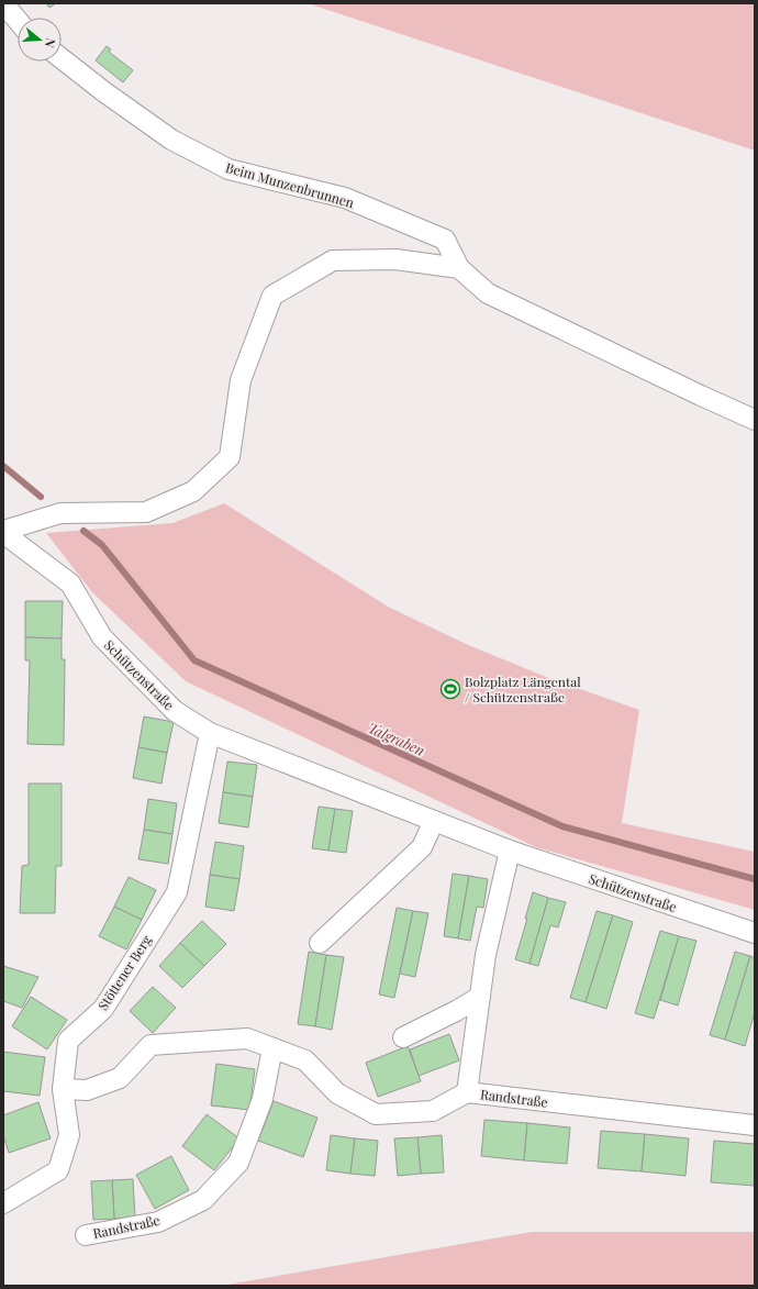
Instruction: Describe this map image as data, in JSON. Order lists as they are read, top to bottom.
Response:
{
  "streets": {
    "street": [
      "Beim Munzenbrunnen",
      "Schützenstraße",
      "Stöttener Berg",
      "Randstraße"
    ]
  },
  "crossings": [
    ["Schützenstraße", "Stöttener Berg"],
    ["Stöttener Berg", "Randstraße"]
  ],
  "water": ["Talgraben"],
  "places": {
    "sports": ["Bolzplatz Längental / Schützenstraße"]
  },
  "north": "right"
}
